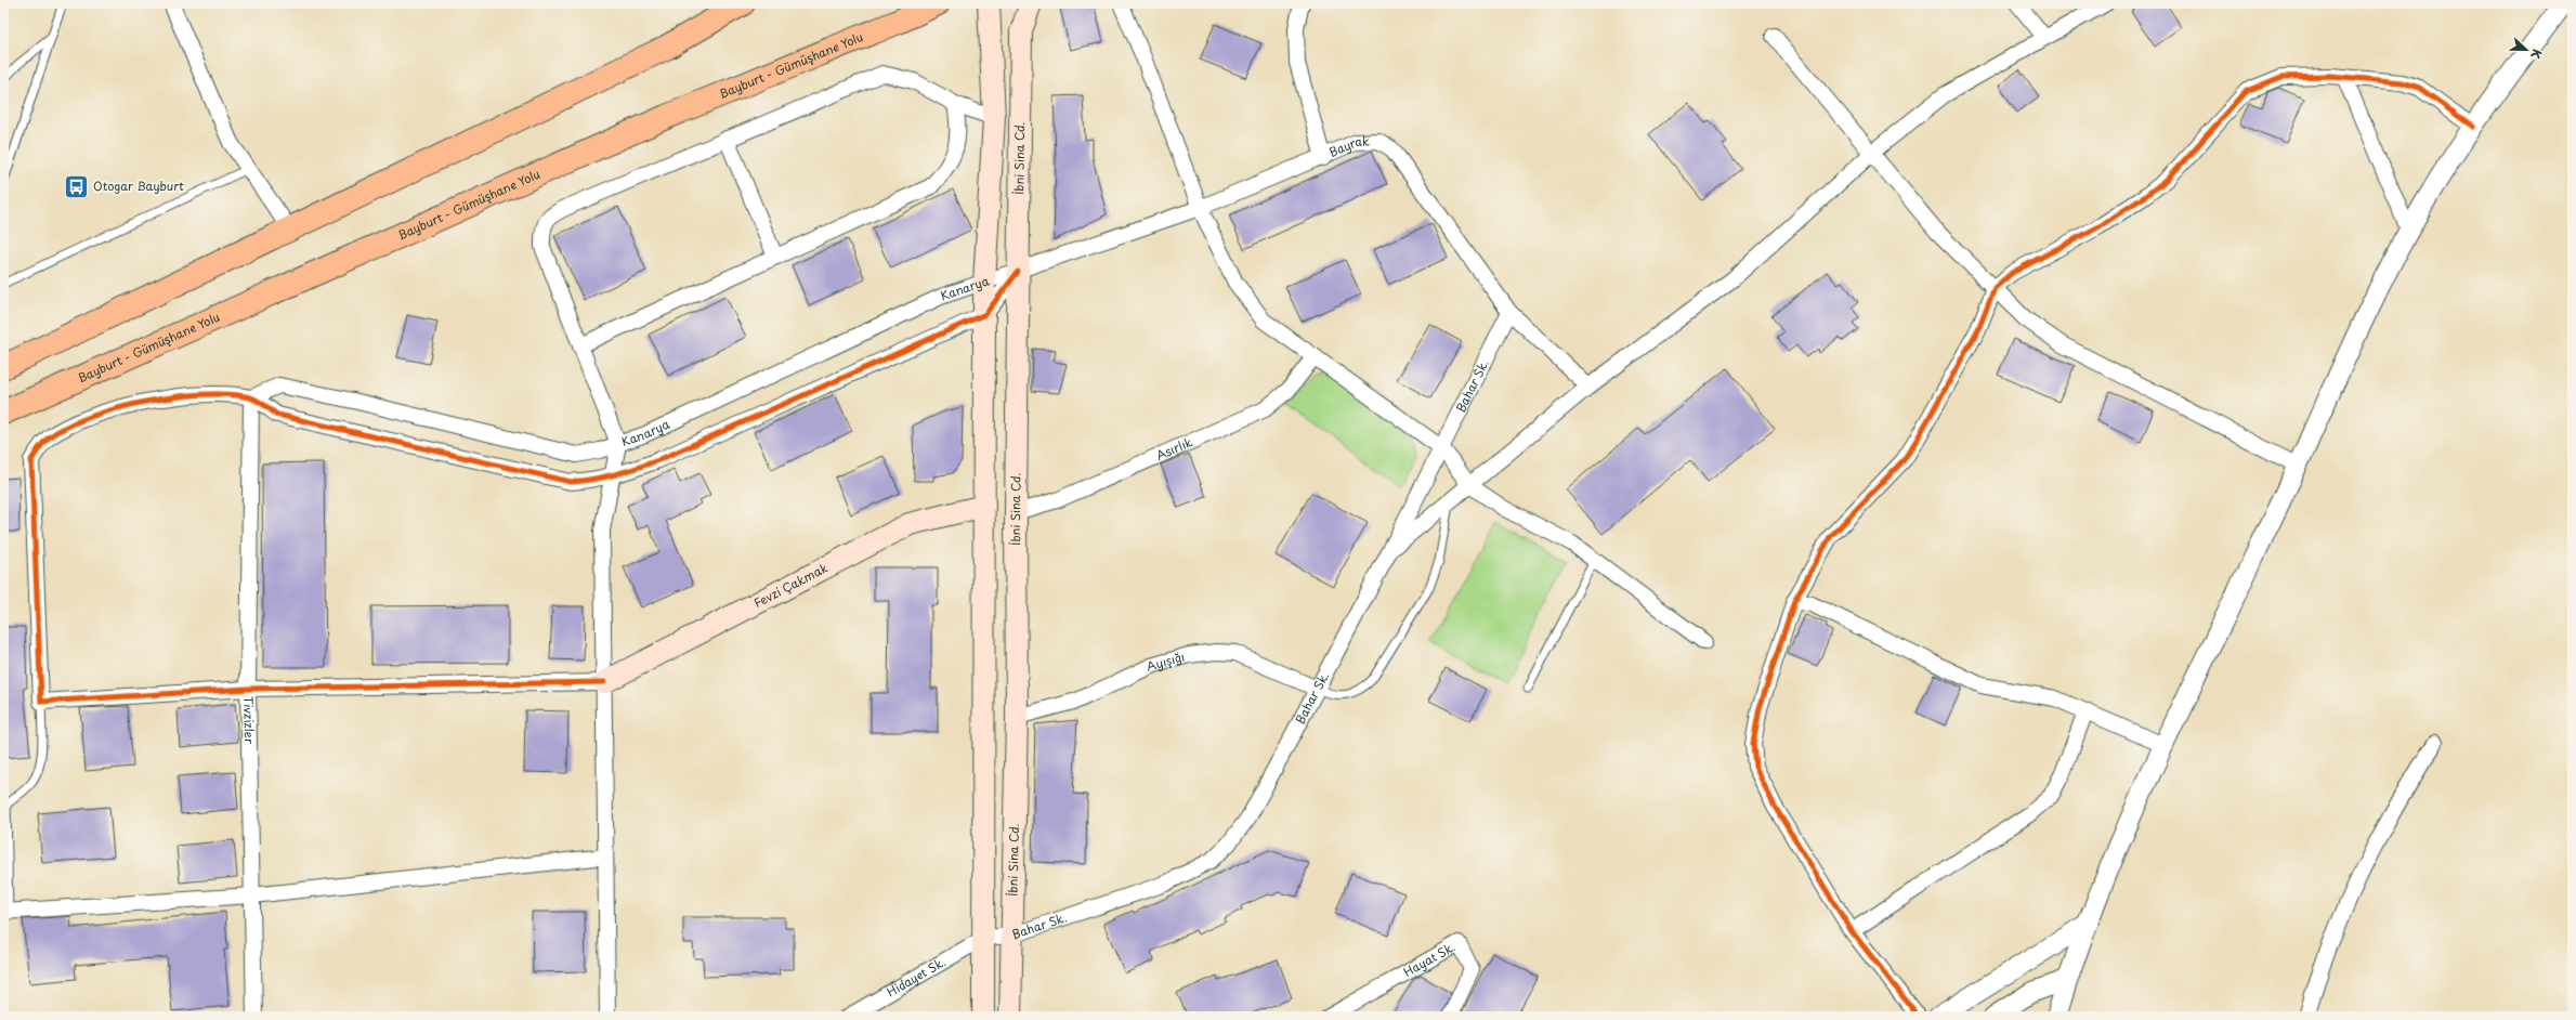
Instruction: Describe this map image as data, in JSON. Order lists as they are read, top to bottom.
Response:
{
  "streets": {
    "highway": ["Bayburt - Gümüşhane Yolu"],
    "main road": ["İbni Sina Cd.", "Fevzi Çakmak"],
    "street": [
      "Bayrak",
      "Kanarya",
      "Bahar Sk.",
      "Asırlık",
      "Ayışığı",
      "Tivzizler",
      "Hayat Sk.",
      "Hidayet Sk."
    ]
  },
  "crossings": [
    ["Bayrak", "İbni Sina Cd."],
    ["Bayrak", "Kanarya"],
    ["Bayrak", "Bahar Sk."],
    ["İbni Sina Cd.", "Kanarya"],
    ["İbni Sina Cd.", "Bahar Sk."],
    ["İbni Sina Cd.", "Asırlık"],
    ["İbni Sina Cd.", "Ayışığı"],
    ["Kanarya", "Tivzizler"],
    ["Bahar Sk.", "Ayışığı"],
    ["Bahar Sk.", "Hidayet Sk."]
  ],
  "places": {
    "bus stop": ["Otogar Bayburt"]
  },
  "north": "right"
}
